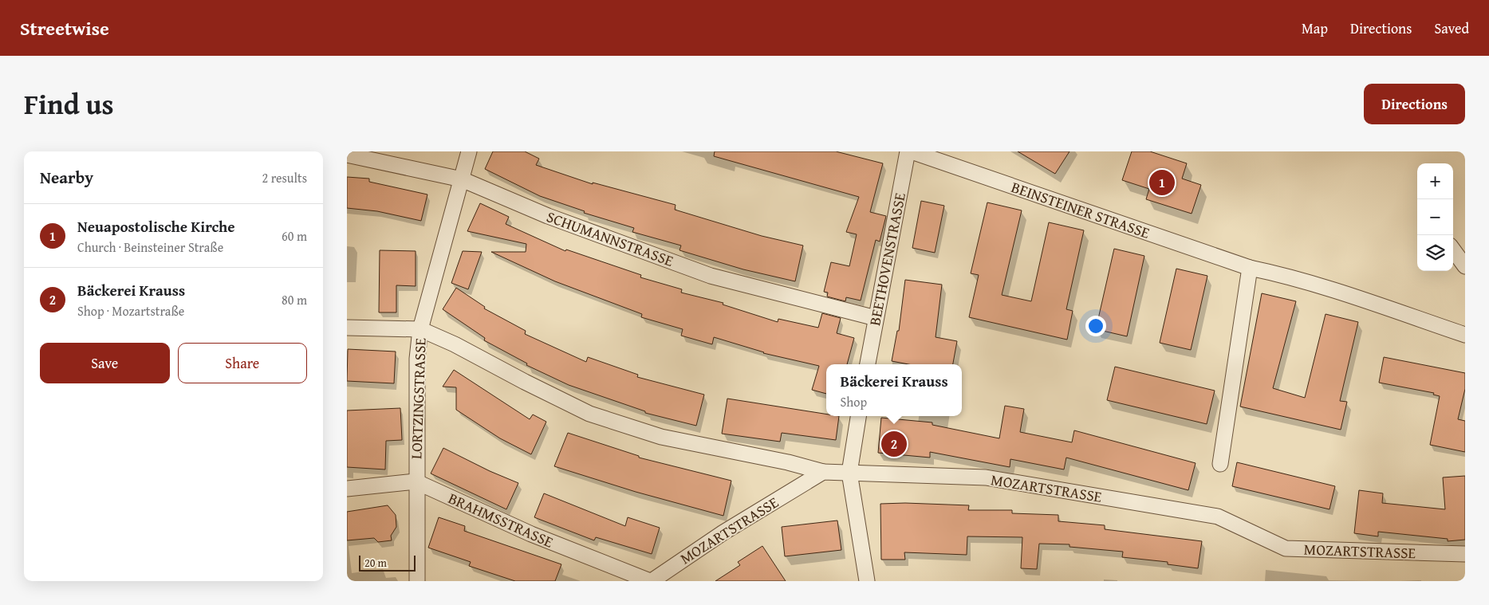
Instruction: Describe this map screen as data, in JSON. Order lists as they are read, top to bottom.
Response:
{
  "streets": {
    "street": [
      "BEINSTEINER STRASSE",
      "SCHUMANNSTRASSE",
      "BEETHOVENSTRASSE",
      "LORTZINGSTRASSE",
      "MOZARTSTRASSE",
      "BRAHMSSTRASSE"
    ]
  },
  "crossings": [
    ["SCHUMANNSTRASSE", "BEETHOVENSTRASSE"],
    ["SCHUMANNSTRASSE", "LORTZINGSTRASSE"],
    ["LORTZINGSTRASSE", "BRAHMSSTRASSE"],
    ["MOZARTSTRASSE", "BRAHMSSTRASSE"]
  ],
  "scale_bar": "20 m",
  "page": {
    "header": "Streetwise",
    "nav": ["Map", "Directions", "Saved"],
    "title": "Find us",
    "buttons": [
      "Directions",
      ["Save", "Share"]
    ],
    "heading": ["Nearby", "2 results"],
    "map_buttons": ["+", "−"],
    "pins": ["1", "2"],
    "list": [
      {
        "mark": "1",
        "name": "Neuapostolische Kirche",
        "note": "Church · Beinsteiner Straße",
        "value": "60 m"
      },
      {
        "mark": "2",
        "name": "Bäckerei Krauss",
        "note": "Shop · Mozartstraße",
        "value": "80 m"
      }
    ],
    "popup": ["Bäckerei Krauss", "Shop"],
    "scale": "20 m"
  }
}
